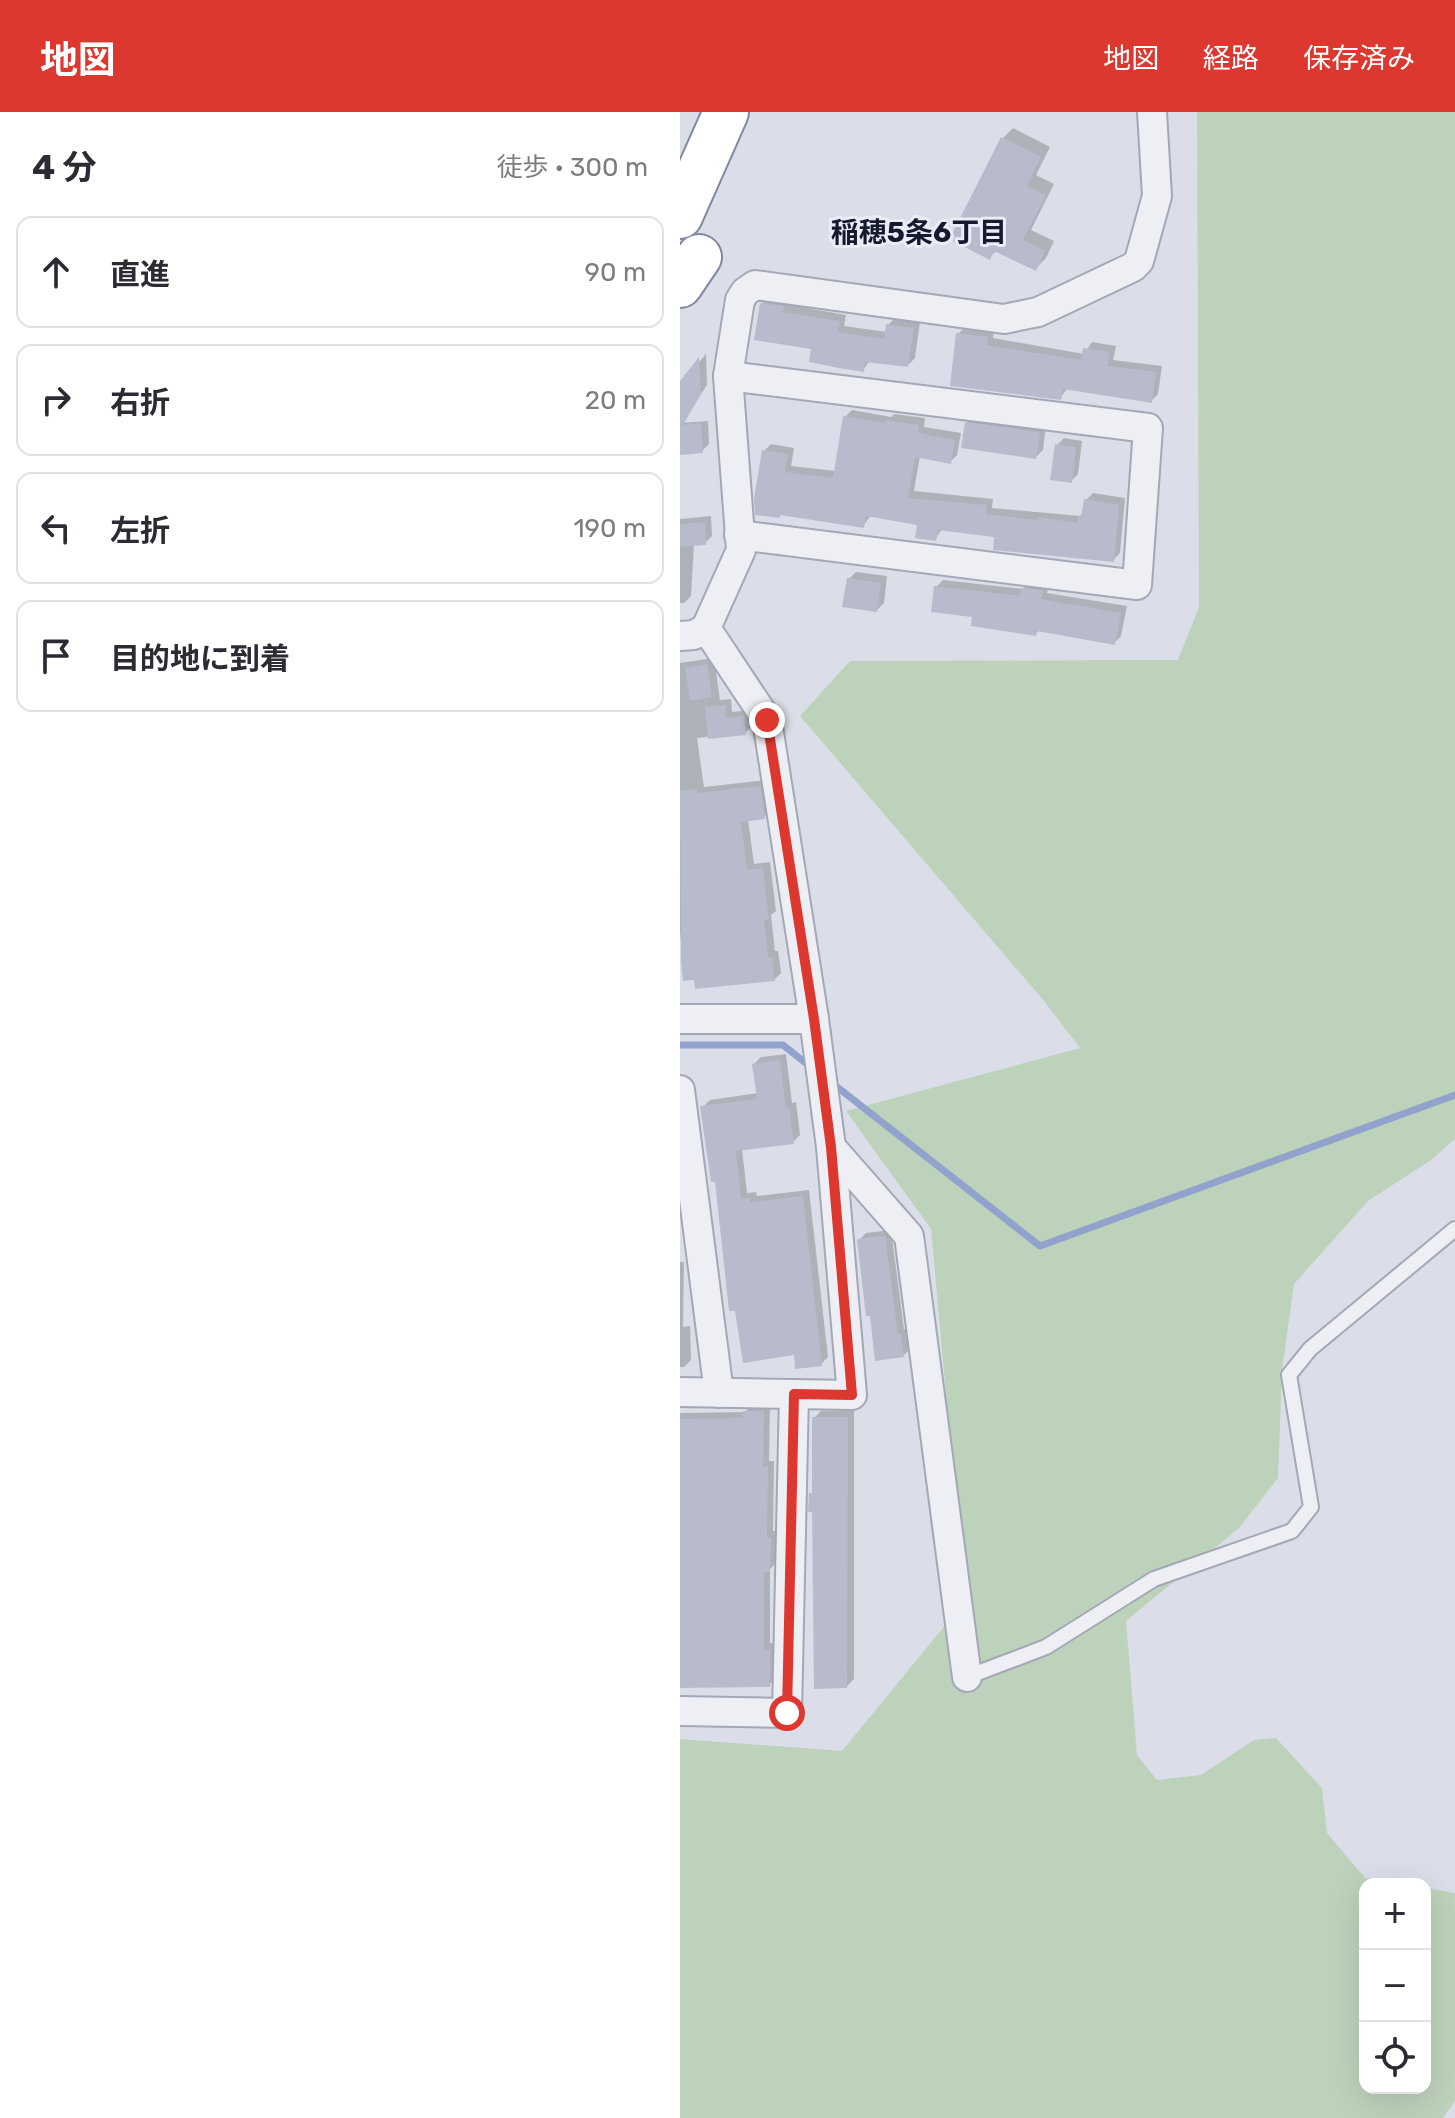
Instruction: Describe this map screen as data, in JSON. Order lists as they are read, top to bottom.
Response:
{
  "districts": ["稲穂5条6丁目"],
  "page": {
    "header": "地図",
    "nav": ["地図", "経路", "保存済み"],
    "heading": ["4 分", "徒歩 · 300 m"],
    "list": [
      ["直進", "90 m"],
      ["右折", "20 m"],
      ["左折", "190 m"],
      "目的地に到着"
    ],
    "map_buttons": ["+", "−"]
  }
}
